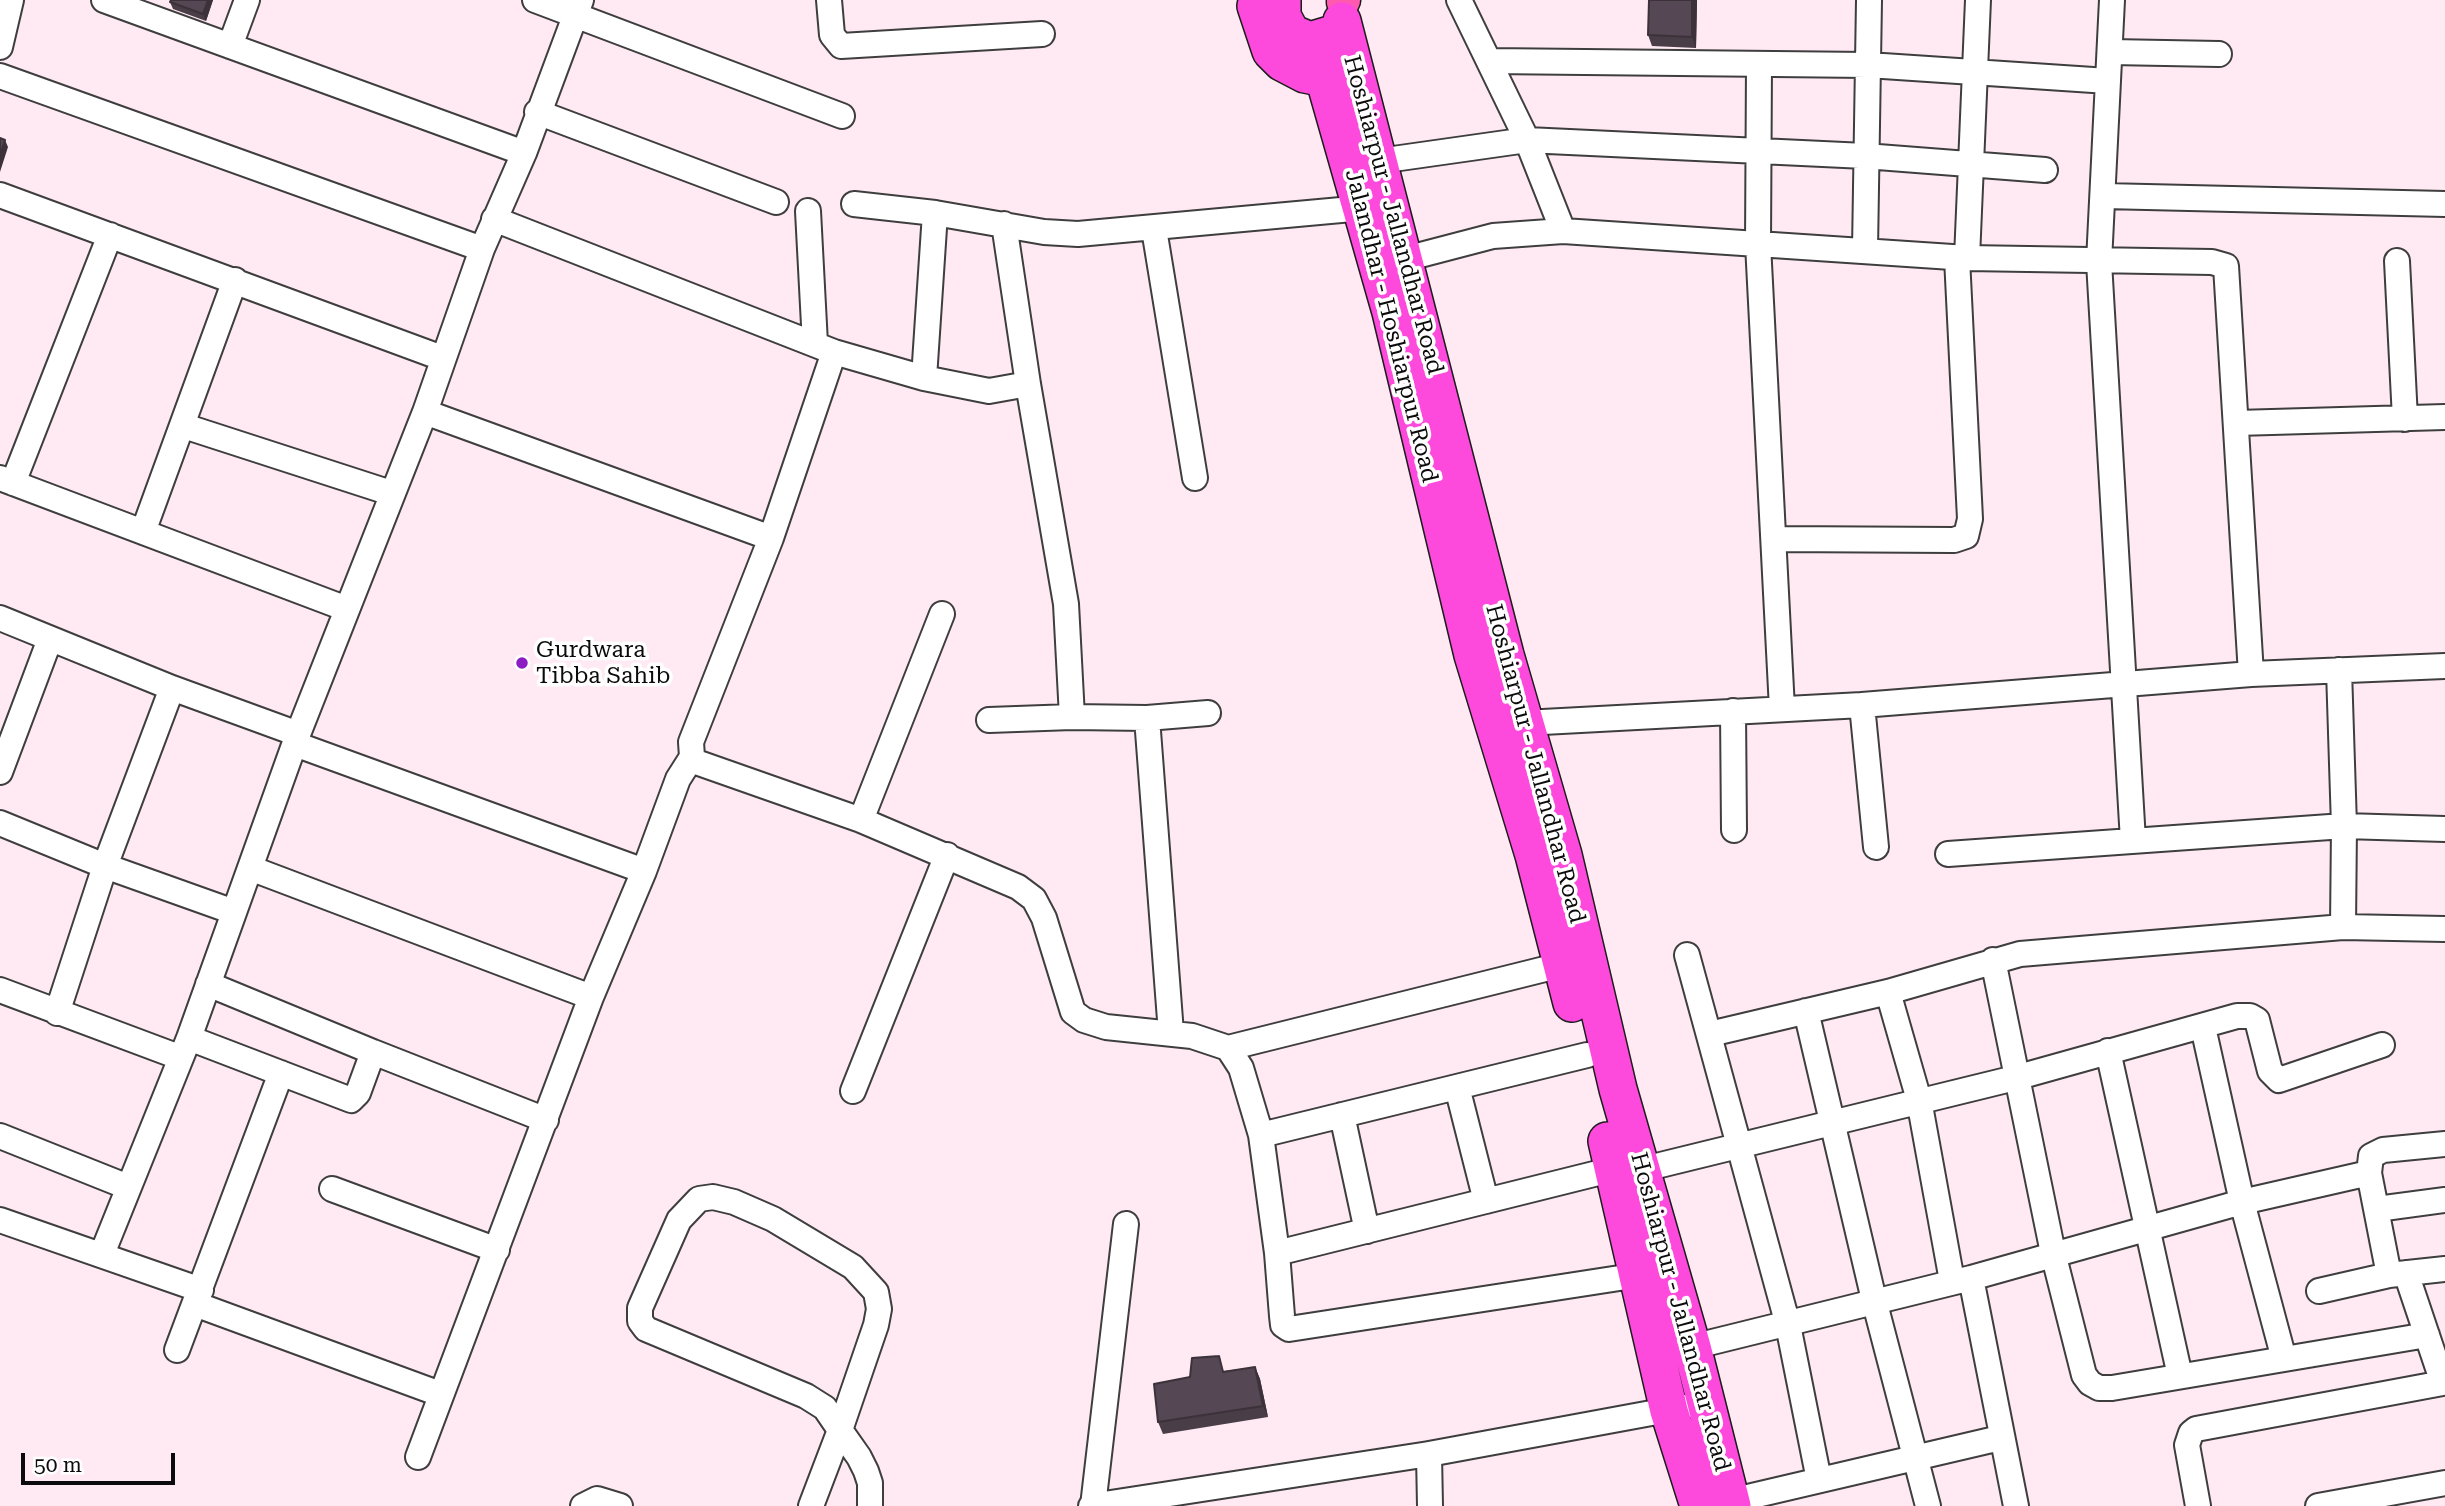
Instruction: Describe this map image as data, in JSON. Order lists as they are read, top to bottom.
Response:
{
  "streets": {
    "highway": ["Hoshiarpur - Jallandhar Road", "Jalandhar - Hoshiarpur Road"]
  },
  "crossings": [
    ["Hoshiarpur - Jallandhar Road", "Jalandhar - Hoshiarpur Road"]
  ],
  "places": ["Gurdwara Tibba Sahib"],
  "scale_bar": "50 m"
}
